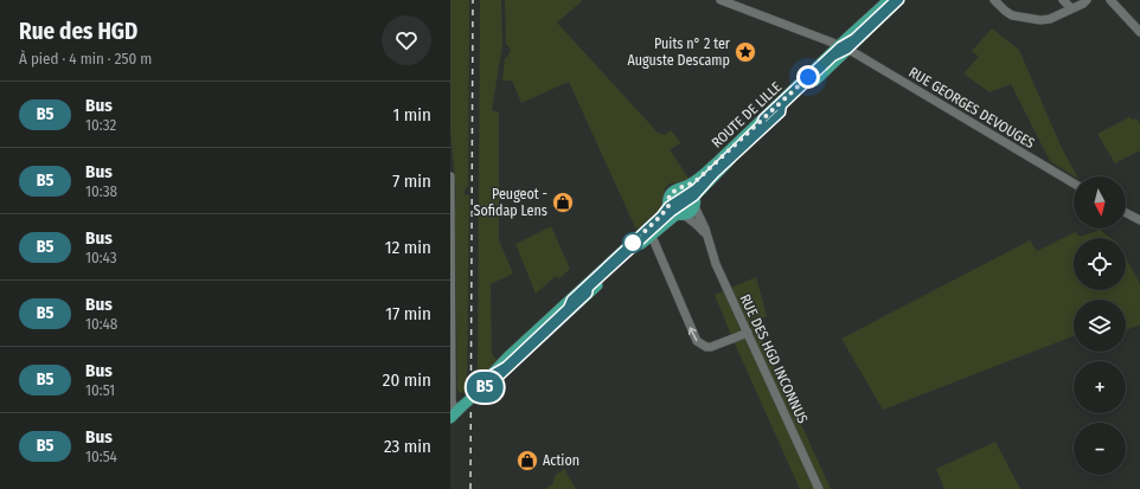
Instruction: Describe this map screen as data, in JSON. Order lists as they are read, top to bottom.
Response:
{
  "streets": {
    "main road": ["ROUTE DE LILLE"],
    "street": ["RUE GEORGES DEVOUGES", "RUE DES HGD INCONNUS"]
  },
  "crossings": [
    ["RUE GEORGES DEVOUGES", "ROUTE DE LILLE"],
    ["ROUTE DE LILLE", "RUE DES HGD INCONNUS"]
  ],
  "places": {
    "place": ["Puits n° 2 ter Auguste Descamp"],
    "shop": ["Peugeot - Sofidap Lens", "Action"]
  },
  "lines": ["bus line B5"],
  "north": "bottom",
  "page": {
    "heading": ["Rue des HGD", "À pied · 4 min · 250 m"],
    "on_map": "B5",
    "list": [
      {
        "mark": "B5",
        "name": "Bus",
        "note": "10:32",
        "value": "1 min"
      },
      {
        "mark": "B5",
        "name": "Bus",
        "note": "10:38",
        "value": "7 min"
      },
      {
        "mark": "B5",
        "name": "Bus",
        "note": "10:43",
        "value": "12 min"
      },
      {
        "mark": "B5",
        "name": "Bus",
        "note": "10:48",
        "value": "17 min"
      },
      {
        "mark": "B5",
        "name": "Bus",
        "note": "10:51",
        "value": "20 min"
      },
      {
        "mark": "B5",
        "name": "Bus",
        "note": "10:54",
        "value": "23 min"
      }
    ],
    "map_buttons": ["+", "−"]
  }
}
